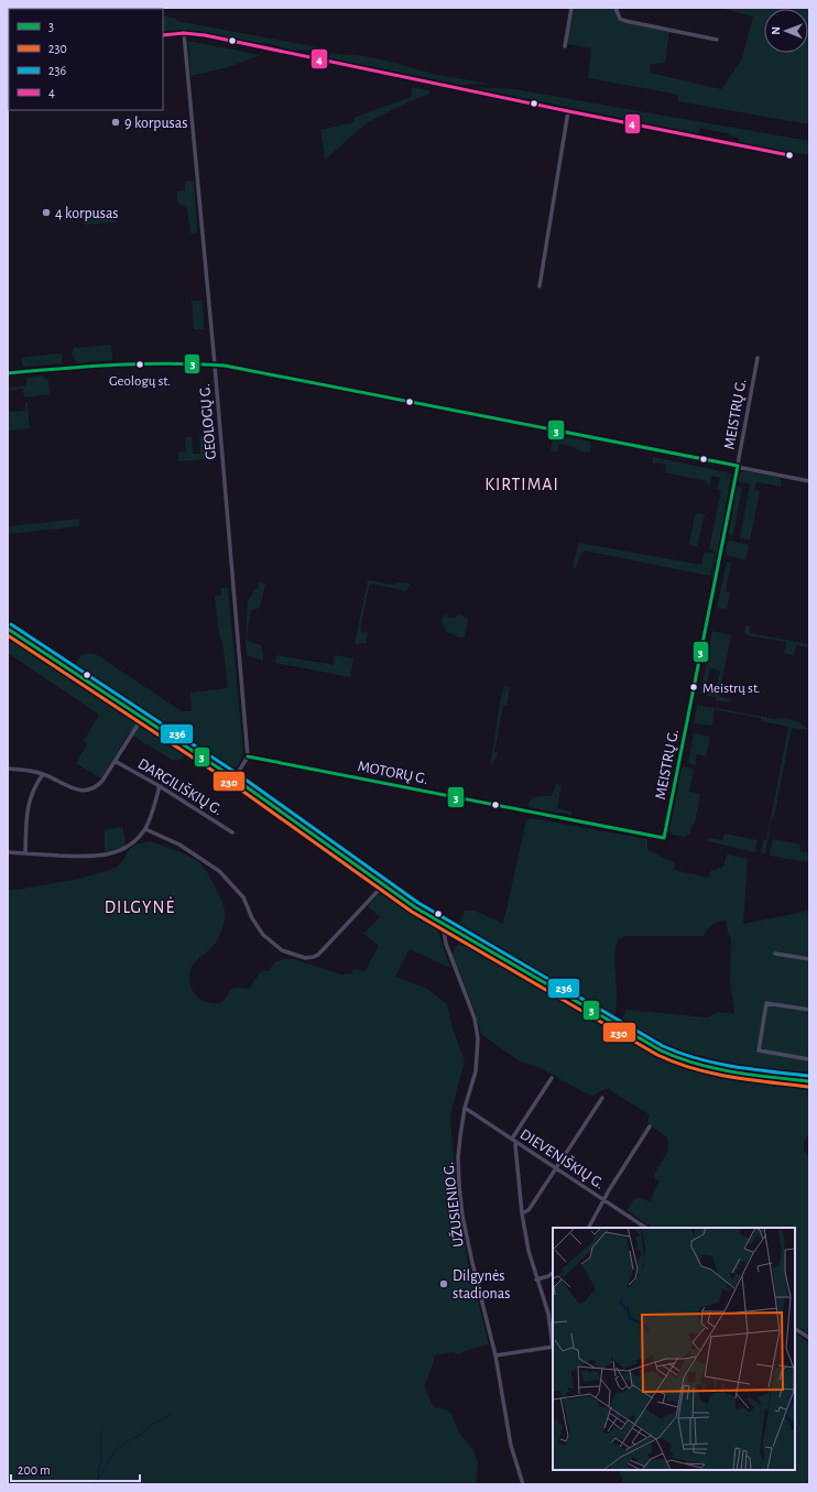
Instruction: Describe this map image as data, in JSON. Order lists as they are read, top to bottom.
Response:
{
  "streets": {
    "street": [
      "MEISTRŲ G.",
      "GEOLOGŲ G.",
      "MOTORŲ G.",
      "DARGILIŠKIŲ G.",
      "DIEVENIŠKIŲ G.",
      "UŽUSIENIO G."
    ]
  },
  "crossings": [
    ["MEISTRŲ G.", "MOTORŲ G."],
    ["GEOLOGŲ G.", "MOTORŲ G."],
    ["DIEVENIŠKIŲ G.", "UŽUSIENIO G."]
  ],
  "districts": ["KIRTIMAI", "DILGYNĖ"],
  "places": [
    "9 korpusas",
    "4 korpusas",
    "Geologų st.",
    "Meistrų st.",
    "Dilgynės stadionas"
  ],
  "lines": [
    "transit line 4",
    "transit line 3",
    "transit line 236",
    "transit line 230"
  ],
  "legend": [
    "3",
    "230",
    "236",
    "4"
  ],
  "scale_bar": "200 m",
  "north": "left"
}
